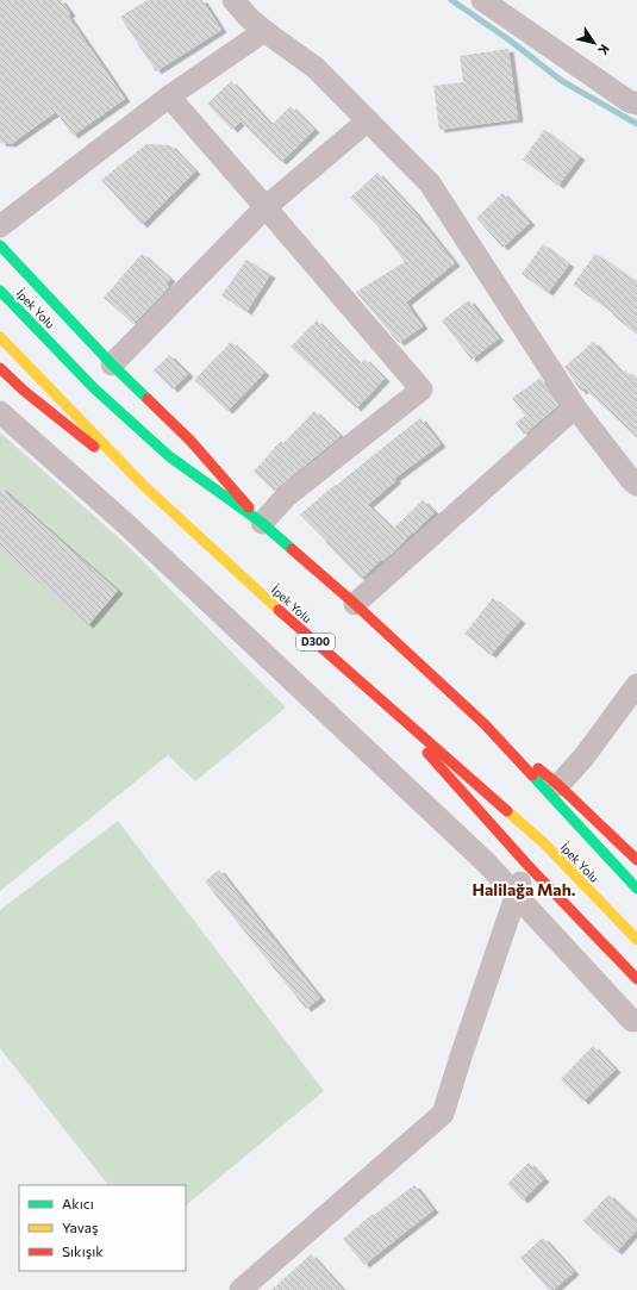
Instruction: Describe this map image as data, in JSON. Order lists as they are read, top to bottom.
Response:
{
  "streets": {
    "main road": ["İpek Yolu", "D300"]
  },
  "districts": ["Halilağa Mah."],
  "legend": ["Akıcı", "Yavaş", "Sıkışık"],
  "north": "bottom right"
}
